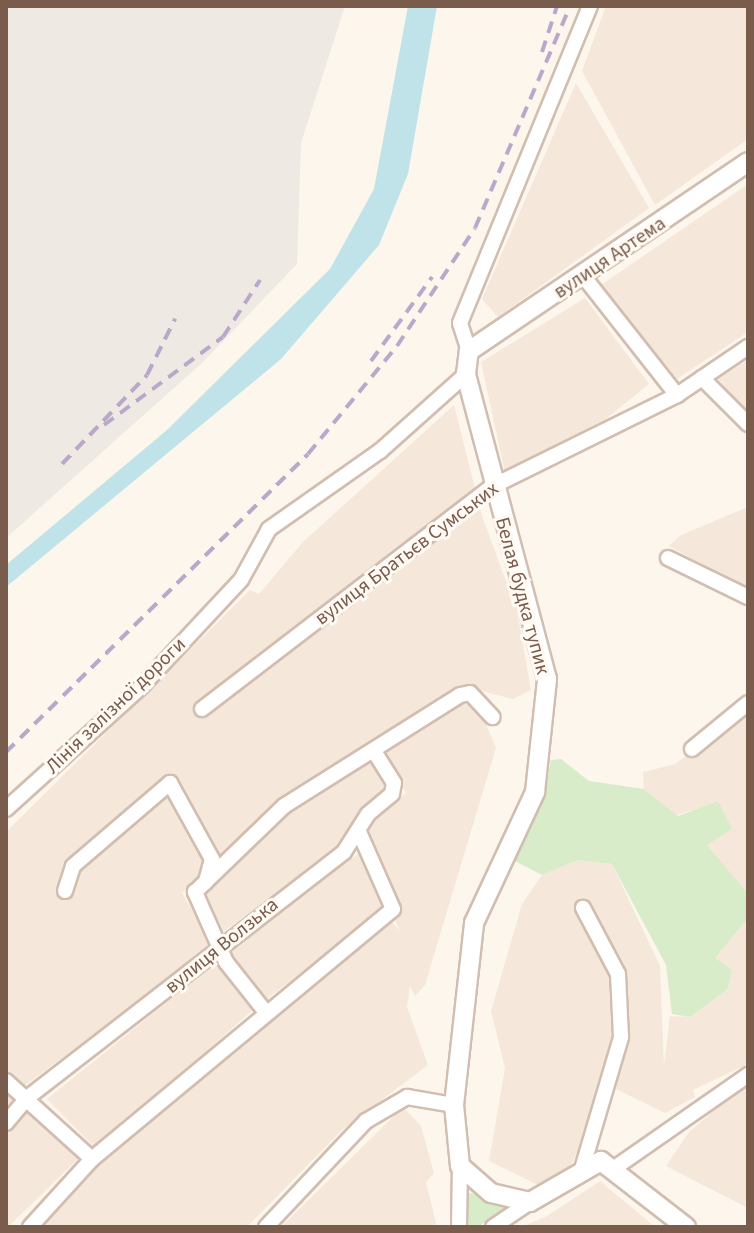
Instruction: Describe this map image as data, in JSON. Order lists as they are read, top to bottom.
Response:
{
  "streets": {
    "street": [
      "вулиця Артема",
      "вулиця Братьєв Сумських",
      "Белая будка тупик",
      "Лінія залізної дороги",
      "вулиця Волзька"
    ]
  },
  "crossings": [
    ["вулиця Артема", "Белая будка тупик"],
    ["вулиця Братьєв Сумських", "Белая будка тупик"],
    ["Белая будка тупик", "Лінія залізної дороги"]
  ]
}
